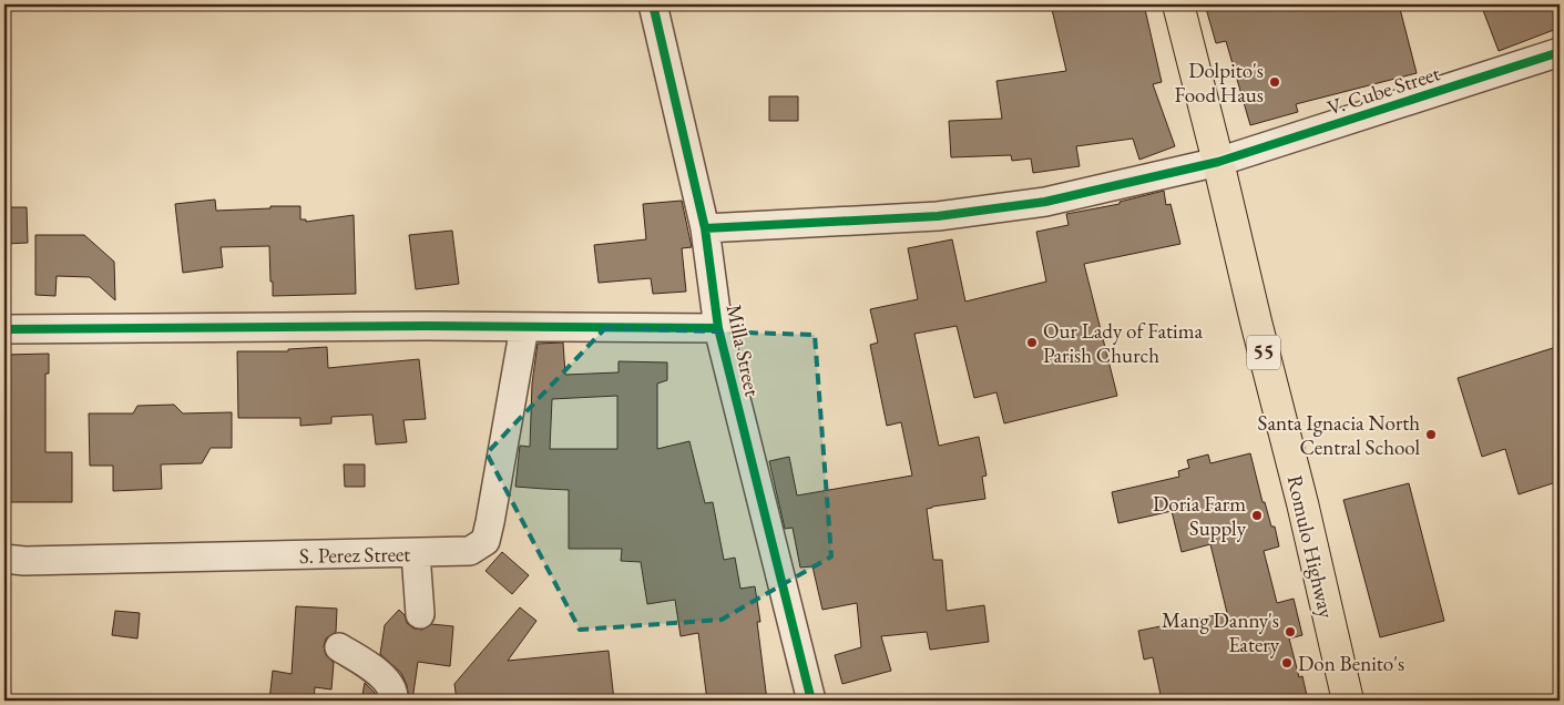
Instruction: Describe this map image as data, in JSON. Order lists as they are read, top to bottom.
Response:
{
  "streets": {
    "highway": ["55", "Romulo Highway"],
    "street": ["V. Cube Street", "Milla Street", "S. Perez Street"]
  },
  "crossings": [
    ["V. Cube Street", "Milla Street"],
    ["V. Cube Street", "Romulo Highway"]
  ],
  "places": [
    "Dolpito's Food Haus",
    "Our Lady of Fatima Parish Church",
    "Santa Ignacia North Central School",
    "Doria Farm Supply",
    "Mang Danny's Eatery",
    "Don Benito's"
  ]
}
